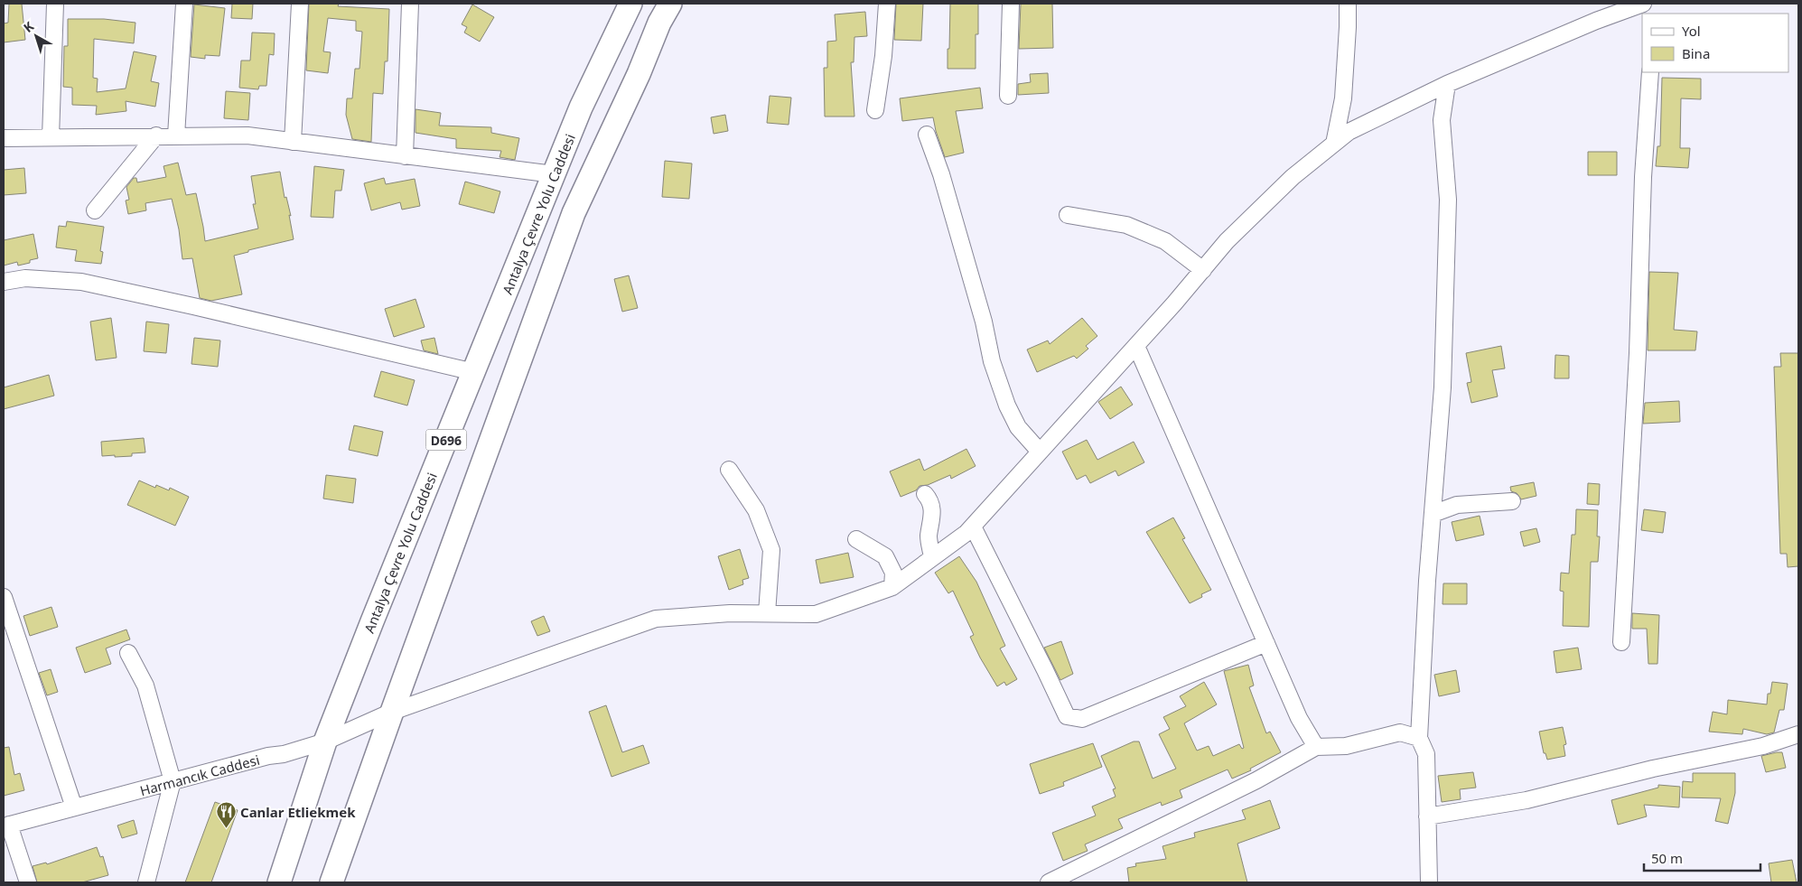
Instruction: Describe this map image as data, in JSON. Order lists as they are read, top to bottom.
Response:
{
  "streets": {
    "highway": ["Antalya Çevre Yolu Caddesi", "D696"],
    "street": ["Harmancık Caddesi"]
  },
  "crossings": [
    ["Antalya Çevre Yolu Caddesi", "Harmancık Caddesi"],
    ["D696", "Harmancık Caddesi"]
  ],
  "places": {
    "restaurant": ["Canlar Etliekmek"]
  },
  "legend": ["Yol", "Bina"],
  "scale_bar": "50 m",
  "north": "top left"
}
